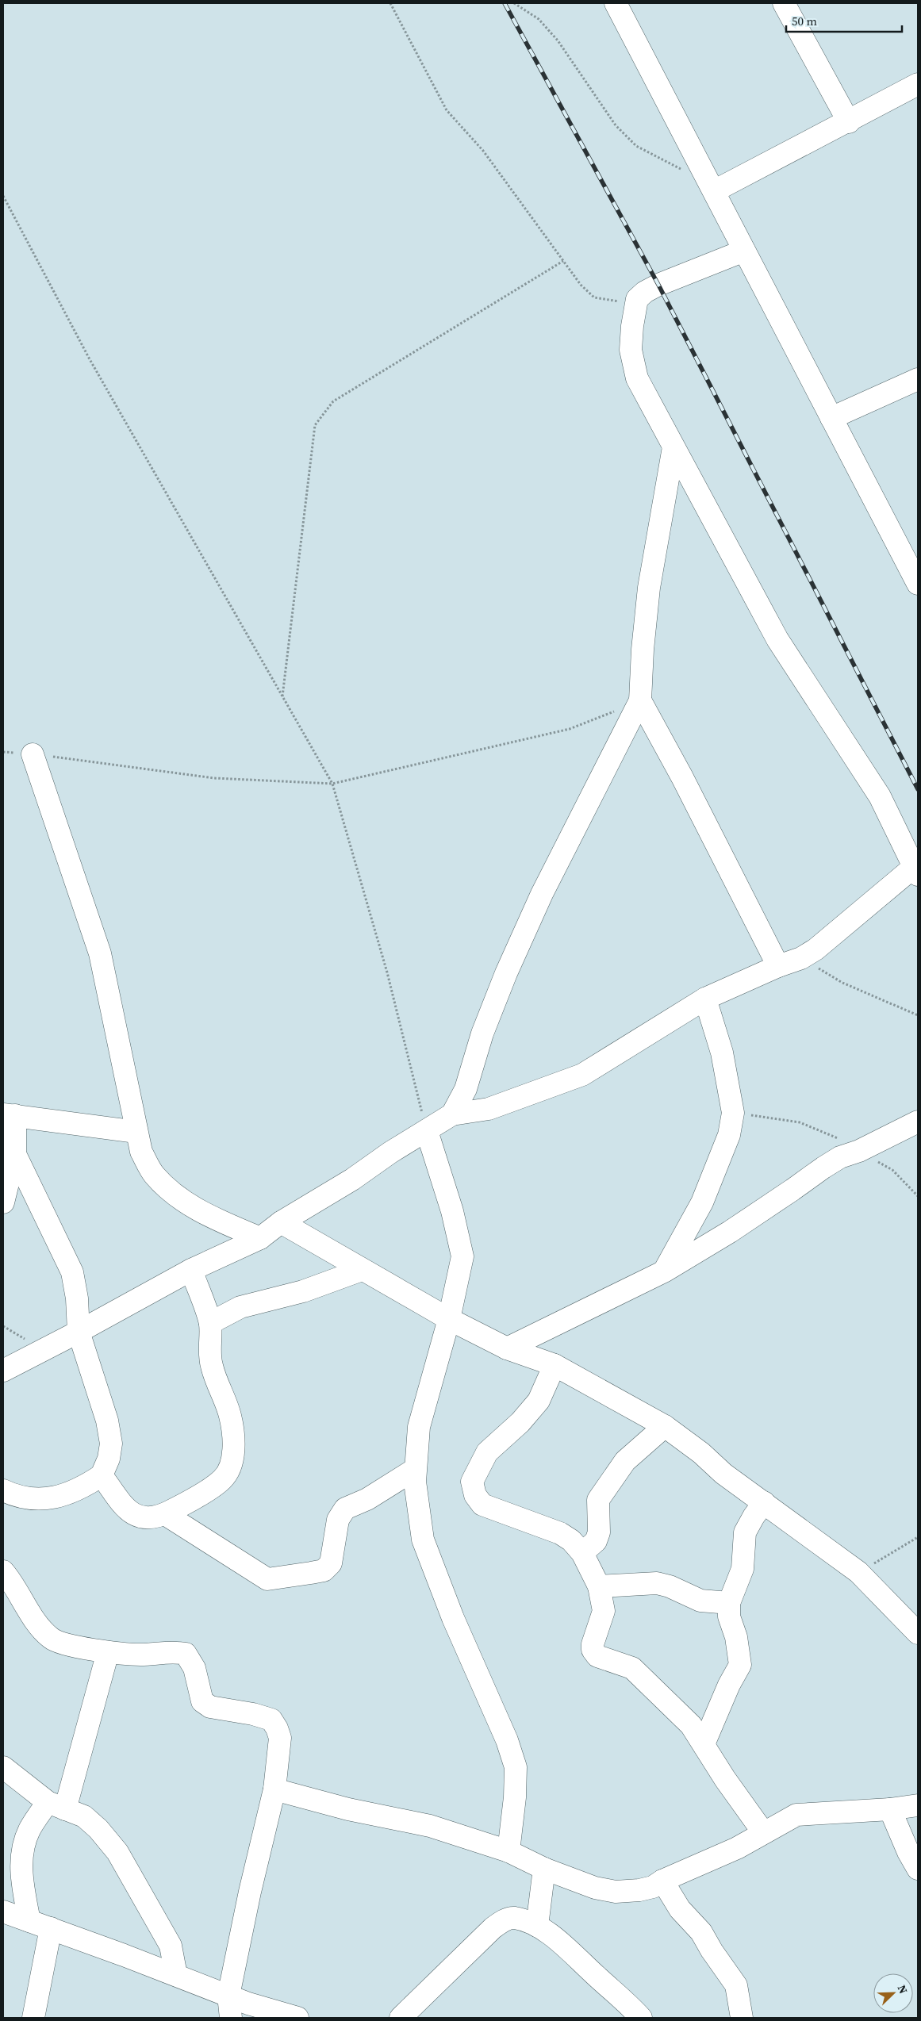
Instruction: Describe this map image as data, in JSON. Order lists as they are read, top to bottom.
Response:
{
  "scale_bar": "50 m",
  "north": "top right"
}
